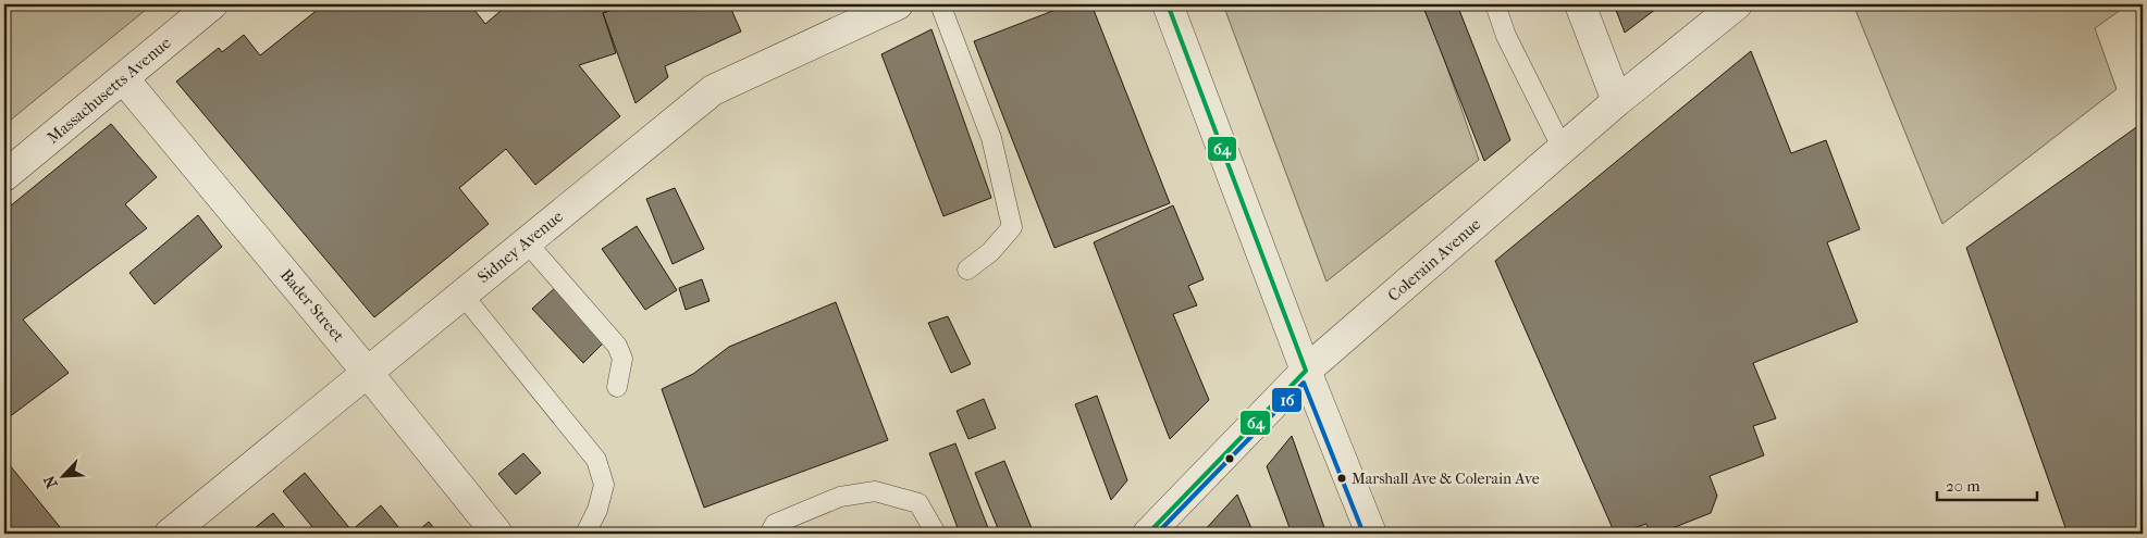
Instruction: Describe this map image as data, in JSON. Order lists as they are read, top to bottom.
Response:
{
  "streets": {
    "street": [
      "Massachusetts Avenue",
      "Sidney Avenue",
      "Colerain Avenue",
      "Bader Street"
    ]
  },
  "crossings": [
    ["Massachusetts Avenue", "Bader Street"],
    ["Sidney Avenue", "Bader Street"]
  ],
  "places": ["Marshall Ave & Colerain Ave"],
  "lines": ["transit line 64", "transit line 16"],
  "scale_bar": "20 m",
  "north": "bottom left"
}
